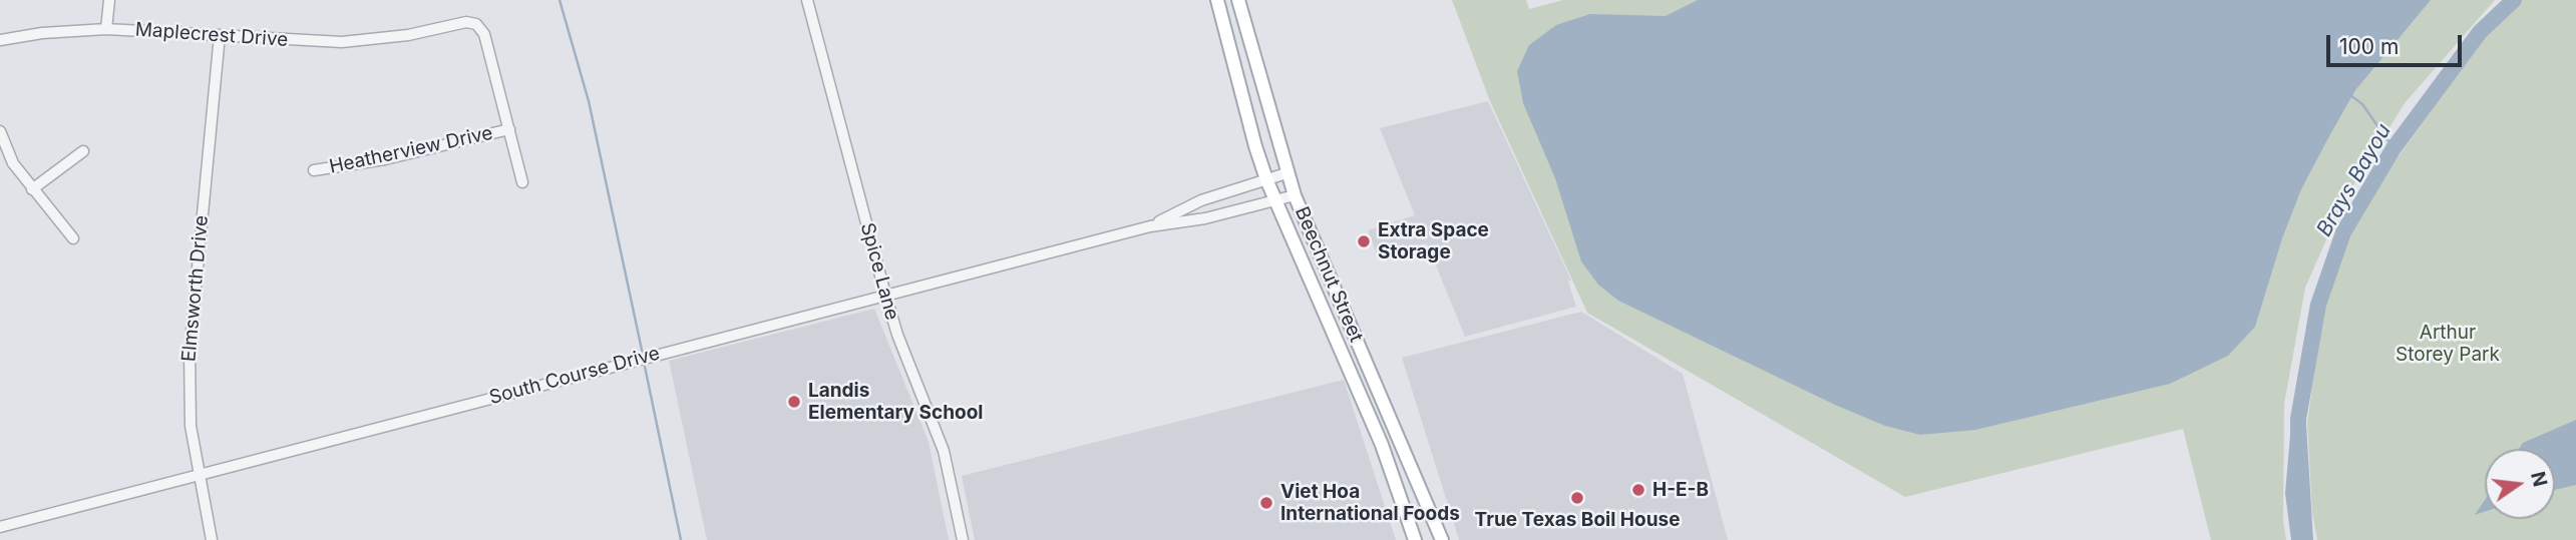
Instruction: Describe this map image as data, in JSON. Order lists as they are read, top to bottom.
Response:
{
  "streets": {
    "main road": ["Beechnut Street"],
    "street": [
      "Maplecrest Drive",
      "Heatherview Drive",
      "Spice Lane",
      "Elmsworth Drive",
      "South Course Drive"
    ]
  },
  "crossings": [
    ["Maplecrest Drive", "Heatherview Drive"],
    ["Maplecrest Drive", "Elmsworth Drive"],
    ["Spice Lane", "South Course Drive"],
    ["Beechnut Street", "South Course Drive"],
    ["Elmsworth Drive", "South Course Drive"]
  ],
  "water": ["Brays Bayou"],
  "parks": ["Arthur Storey Park"],
  "places": [
    "Extra Space Storage",
    "Landis Elementary School",
    "H-E-B",
    "True Texas Boil House",
    "Viet Hoa International Foods"
  ],
  "scale_bar": "100 m",
  "north": "right"
}
